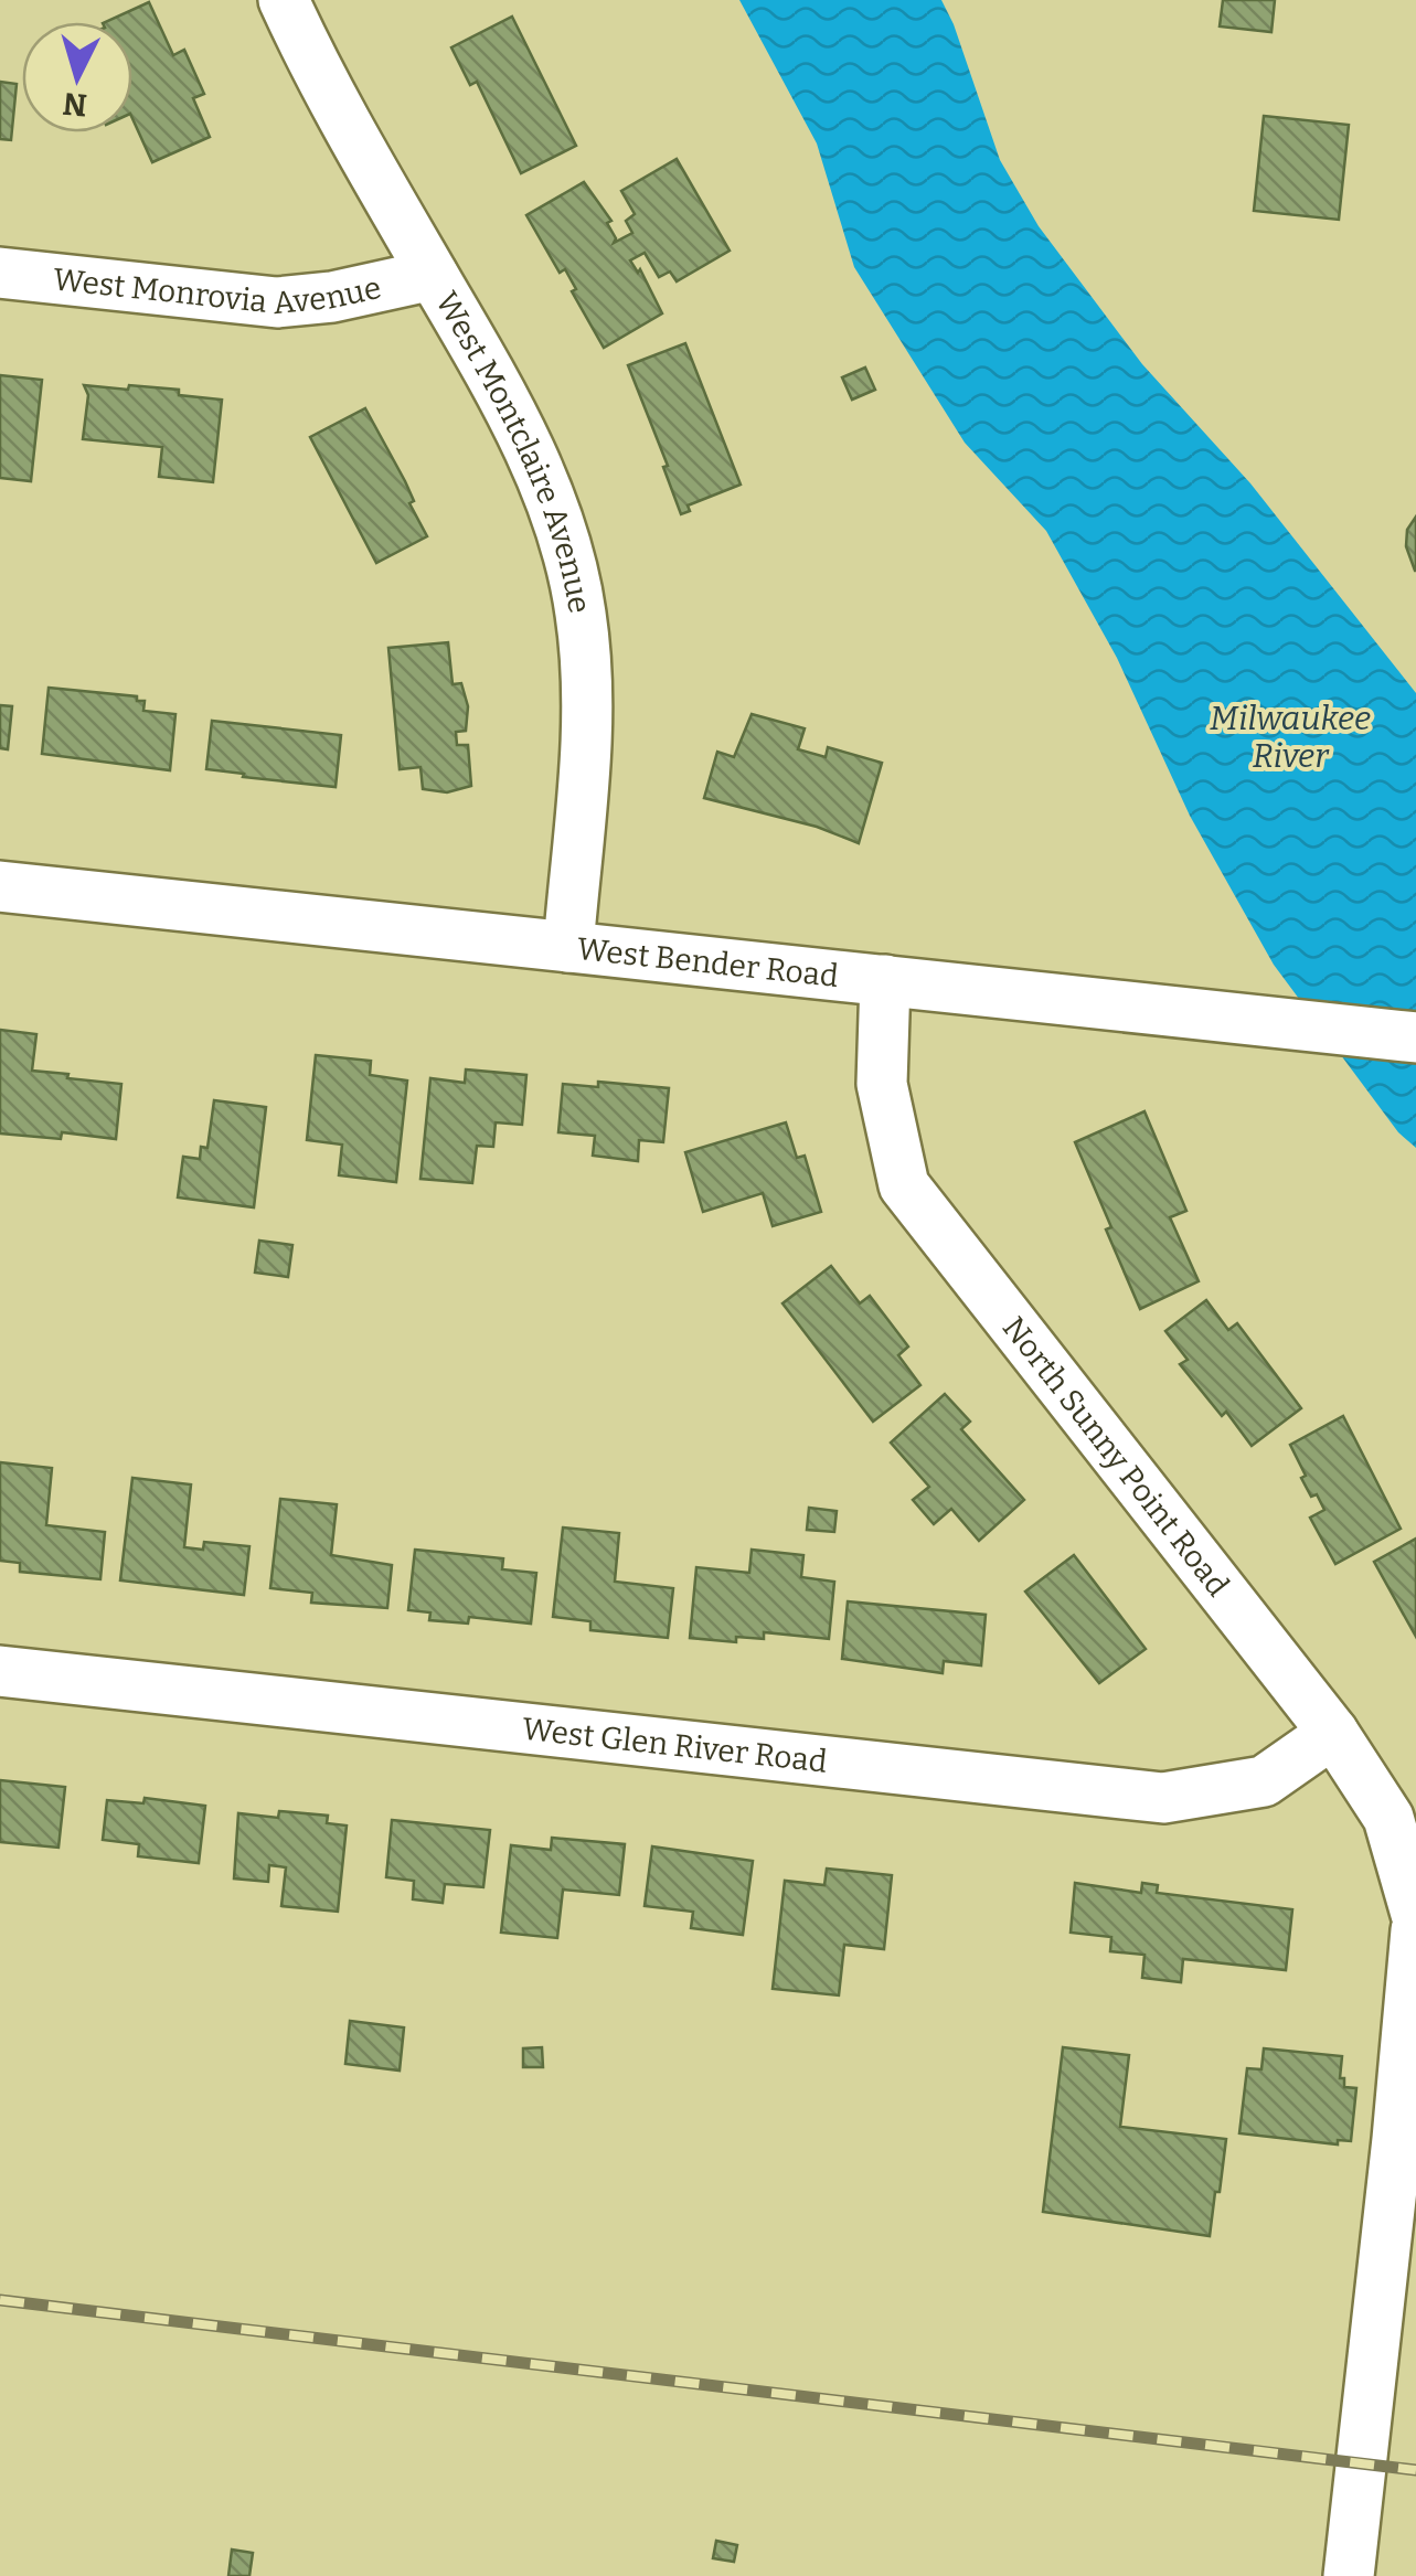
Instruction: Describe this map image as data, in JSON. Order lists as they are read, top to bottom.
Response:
{
  "streets": {
    "street": [
      "West Monrovia Avenue",
      "West Montclaire Avenue",
      "West Bender Road",
      "North Sunny Point Road",
      "West Glen River Road"
    ]
  },
  "crossings": [
    ["West Monrovia Avenue", "West Montclaire Avenue"],
    ["West Montclaire Avenue", "West Bender Road"],
    ["West Bender Road", "North Sunny Point Road"],
    ["North Sunny Point Road", "West Glen River Road"]
  ],
  "water": ["Milwaukee River"],
  "north": "bottom"
}
